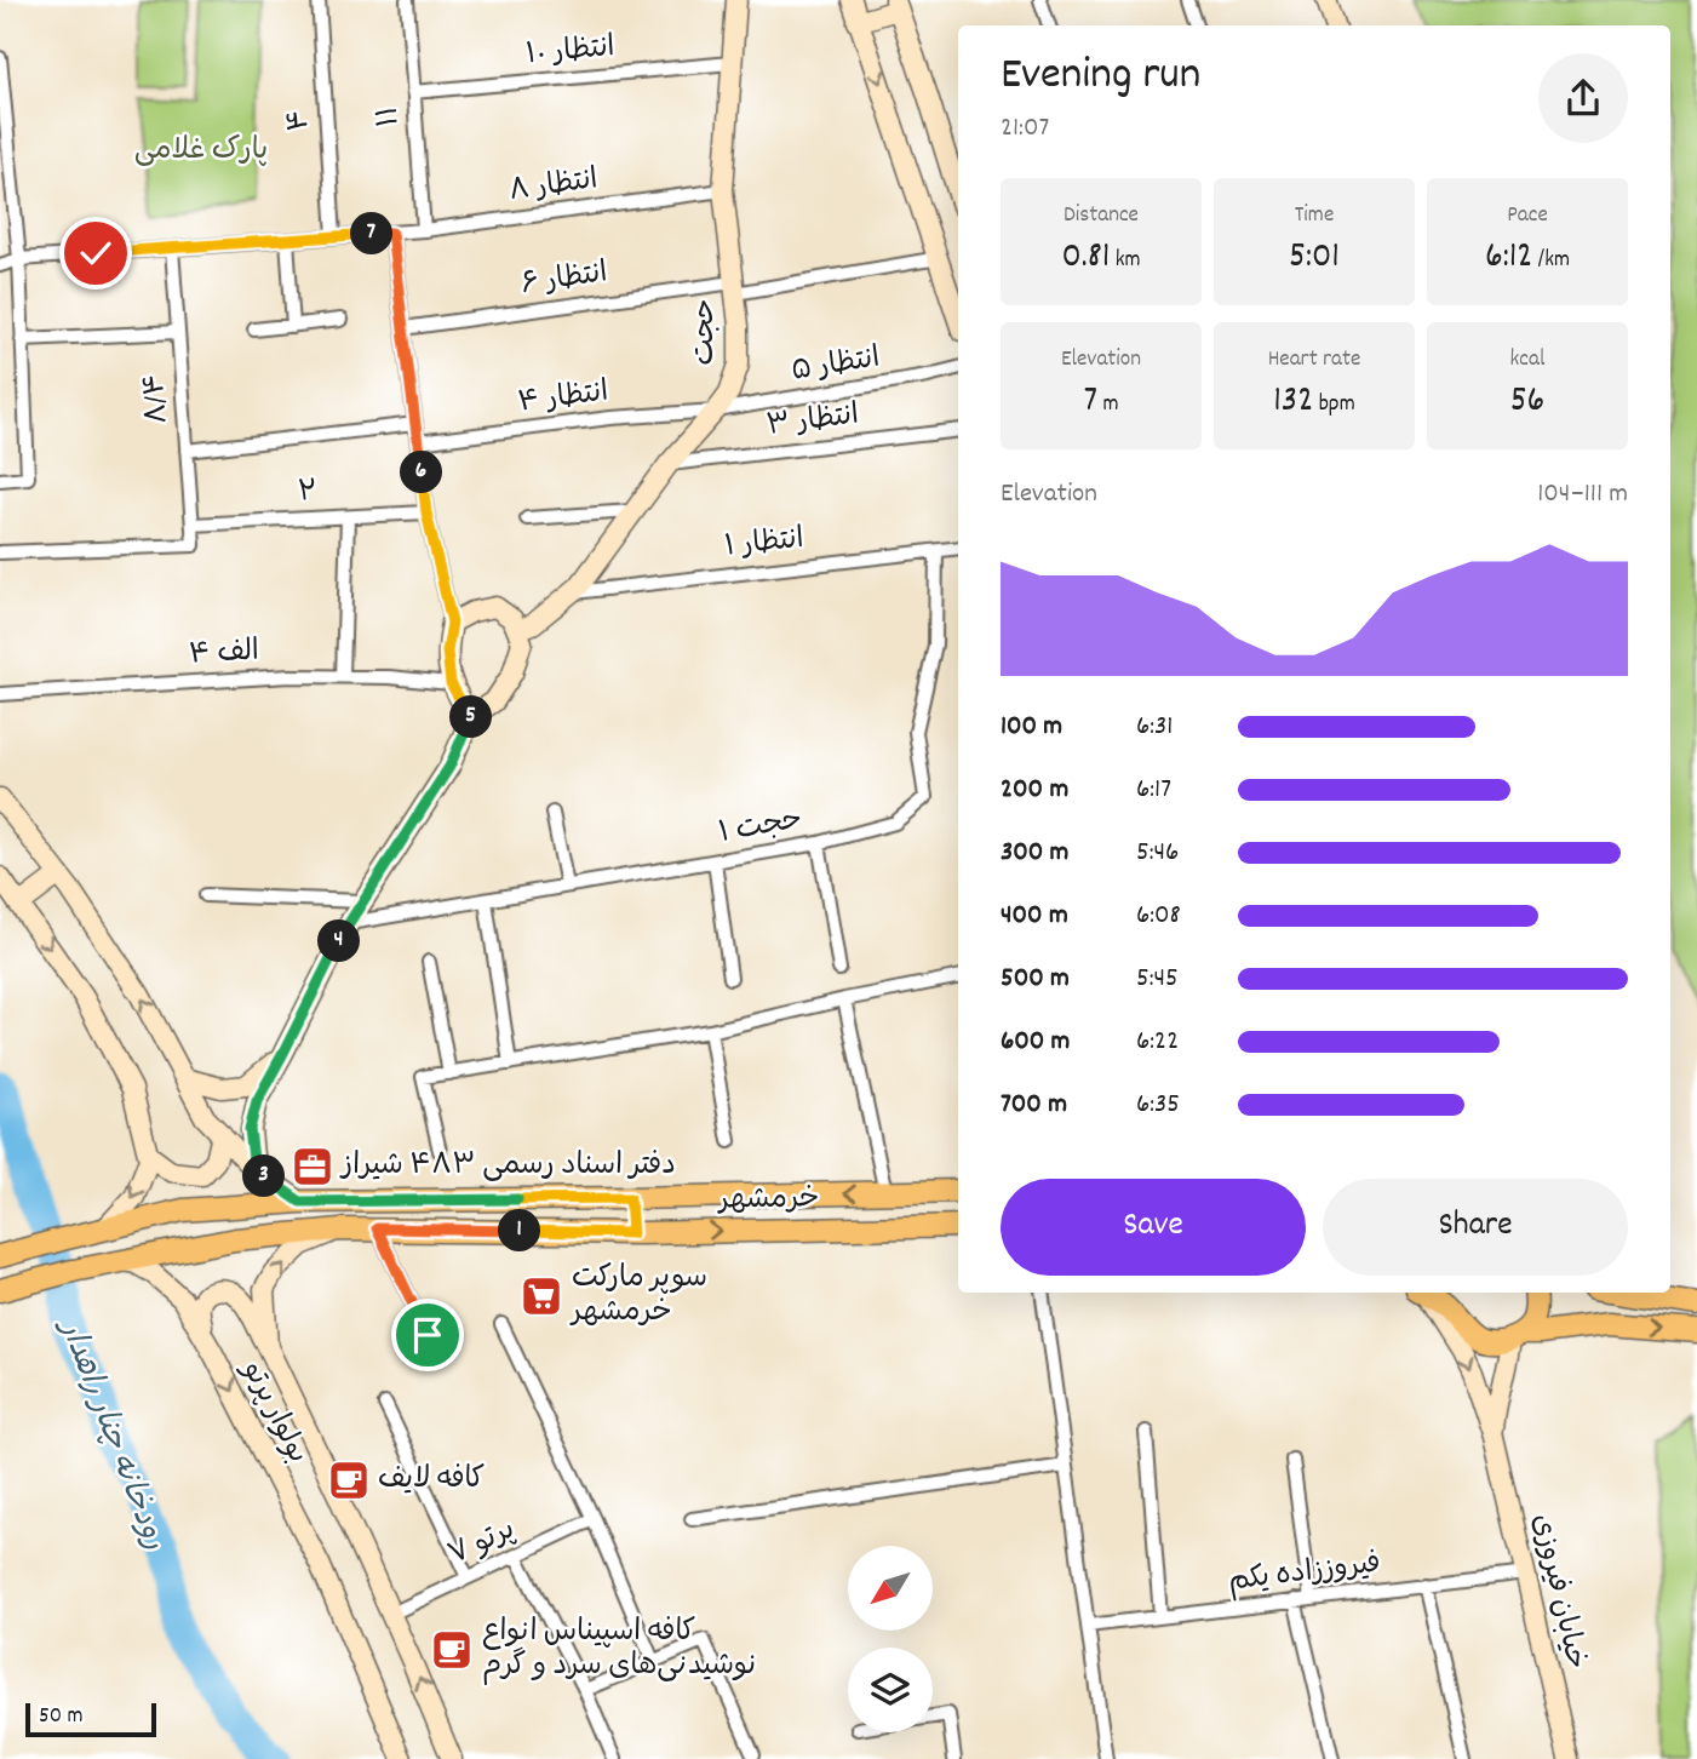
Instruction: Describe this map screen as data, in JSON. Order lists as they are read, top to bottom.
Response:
{
  "streets": {
    "main road": [
      "حجت",
      "خرمشهر",
      "بولوار پرتو",
      "خیابان فیروزی"
    ],
    "street": [
      "انتظار ۱۰",
      "۱۱",
      "۴",
      "انتظار ۸",
      "انتظار ۶",
      "انتظار ۵",
      "۸/۴",
      "انتظار ۴",
      "انتظار ۳",
      "۲",
      "انتظار ۱",
      "۴ الف",
      "حجت ۱",
      "پرتو ۷",
      "فیروززاده یکم"
    ]
  },
  "crossings": [
    ["انتظار ۱۰", "۱۱"],
    ["انتظار ۱۰", "حجت"],
    ["۱۱", "انتظار ۸"],
    ["۴", "انتظار ۸"],
    ["انتظار ۸", "حجت"],
    ["انتظار ۸", "۸/۴"],
    ["انتظار ۶", "حجت"],
    ["حجت", "انتظار ۵"],
    ["حجت", "انتظار ۴"],
    ["حجت", "انتظار ۳"],
    ["حجت", "انتظار ۱"],
    ["حجت", "۴ الف"],
    ["انتظار ۵", "انتظار ۴"],
    ["۸/۴", "۲"],
    ["انتظار ۱", "حجت ۱"],
    ["خرمشهر", "بولوار پرتو"],
    ["بولوار پرتو", "پرتو ۷"],
    ["فیروززاده یکم", "خیابان فیروزی"]
  ],
  "water": ["رودخانه چنار راهدار"],
  "parks": ["پارک غلامی"],
  "places": {
    "office": ["دفتر اسناد رسمی ۴۸۳ شیراز"],
    "supermarket": ["سوپر مارکت خرمشهر"],
    "cafe": ["کافه لایف", "كافه اسپیناس انواع نوشیدنی‌های سرد و گرم"]
  },
  "scale_bar": "50 m",
  "north": "bottom left",
  "page": {
    "heading": ["Evening run", "21:07"],
    "stats": [
      ["Distance", "0.81 km"],
      ["Time", "5:01"],
      ["Pace", "6:12 /km"],
      ["Elevation", "7 m"],
      ["Heart rate", "132 bpm"],
      ["kcal", "56"]
    ],
    "pins": [
      "7",
      "6",
      "5",
      "4",
      "3",
      "1"
    ],
    "chart": ["Elevation", "104–111 m"],
    "list": [
      {
        "name": "100 m",
        "note": "6:31"
      },
      {
        "name": "200 m",
        "note": "6:17"
      },
      {
        "name": "300 m",
        "note": "5:46"
      },
      {
        "name": "400 m",
        "note": "6:08"
      },
      {
        "name": "500 m",
        "note": "5:45"
      },
      {
        "name": "600 m",
        "note": "6:22"
      },
      {
        "name": "700 m",
        "note": "6:35"
      }
    ],
    "buttons": ["Save", "Share"],
    "scale": "50 m"
  }
}
